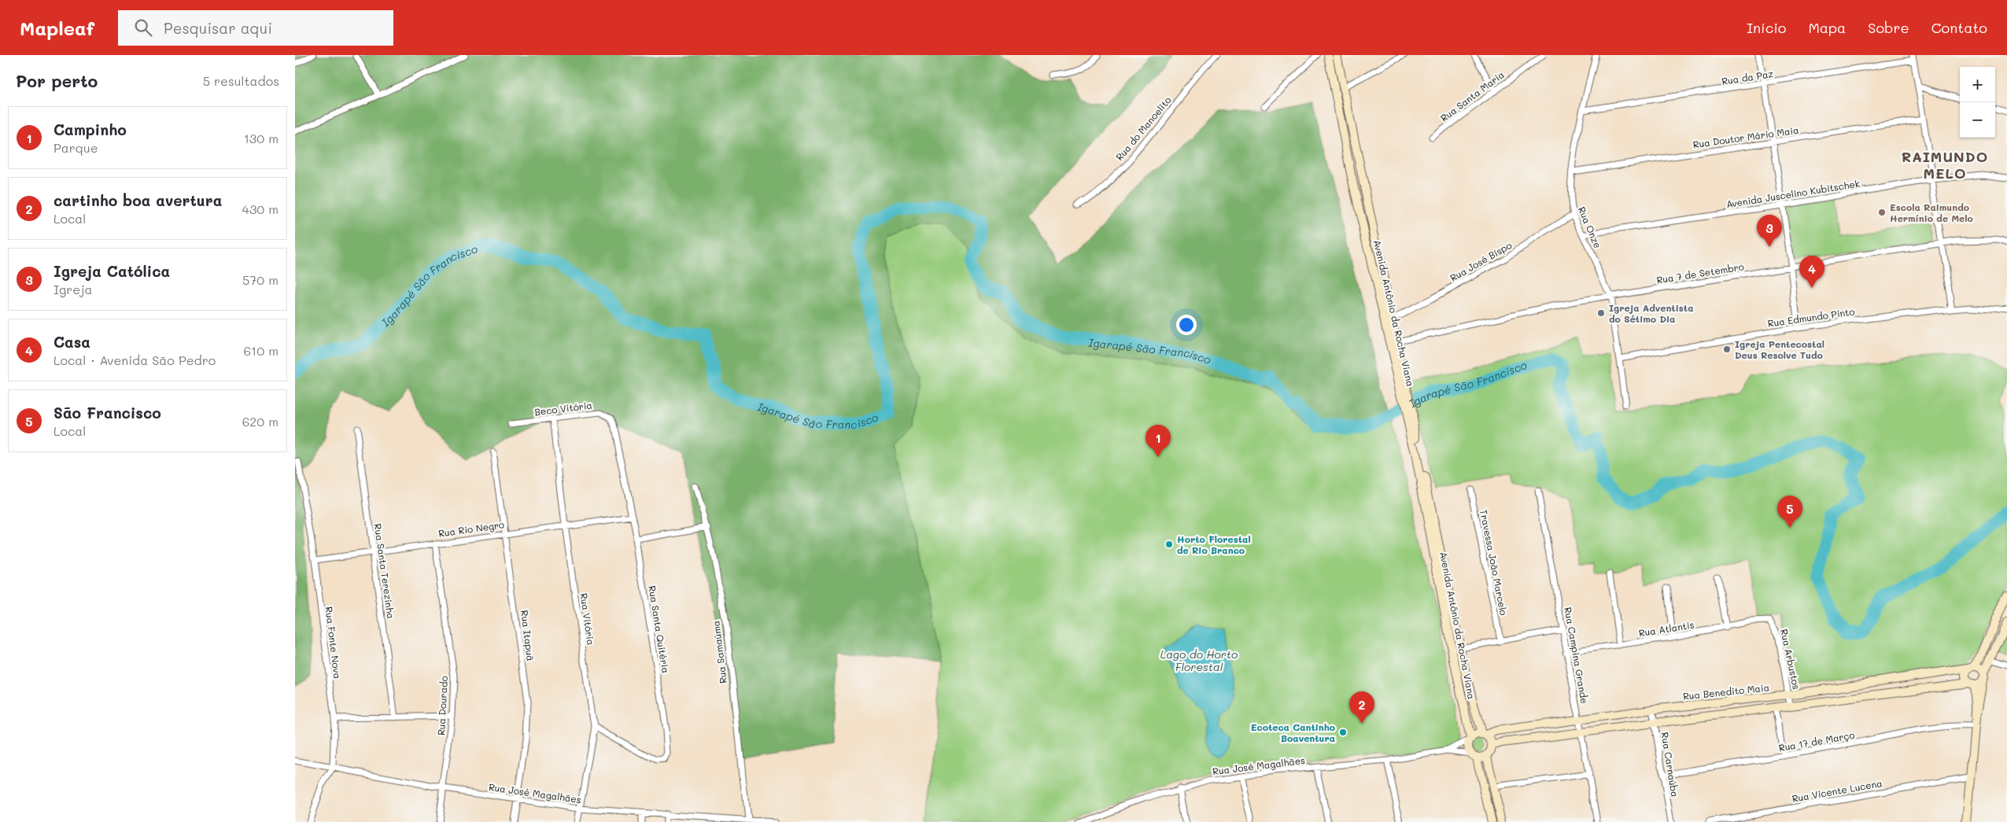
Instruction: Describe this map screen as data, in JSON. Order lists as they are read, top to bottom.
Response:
{
  "streets": {
    "main road": ["Avenida Antônio da Rocha Viana", "Rua Benedito Maia"],
    "street": [
      "Rua da Paz",
      "Rua Santa Maria",
      "Rua do Manoelito",
      "Rua Doutor Mário Maia",
      "Avenida Juscelino Kubitschek",
      "Rua Onze",
      "Rua José Bispo",
      "Rua 7 de Setembro",
      "Rua Edmundo Pinto",
      "Beco Vitória",
      "Rua Rio Negro",
      "Travessa João Marcelo",
      "Rua Santa Terezinha",
      "Rua Vitória",
      "Rua Atlantis",
      "Rua Santa Quitéria",
      "Rua Itapuã",
      "Rua Fonte Nova",
      "Rua Samaúma",
      "Rua Campina Grande",
      "Rua Arbustos",
      "Rua Dourado",
      "Rua 17 de Março",
      "Rua Carnaúba",
      "Rua José Magalhães",
      "Rua Vicente Lucena"
    ]
  },
  "crossings": [
    ["Rua da Paz", "Rua Onze"],
    ["Rua Doutor Mário Maia", "Rua Onze"],
    ["Avenida Juscelino Kubitschek", "Rua Onze"],
    ["Rua Onze", "Rua José Bispo"],
    ["Rua Onze", "Rua 7 de Setembro"],
    ["Rua Onze", "Rua Edmundo Pinto"],
    ["Rua José Bispo", "Avenida Antônio da Rocha Viana"],
    ["Rua 7 de Setembro", "Avenida Antônio da Rocha Viana"],
    ["Avenida Antônio da Rocha Viana", "Rua Benedito Maia"],
    ["Avenida Antônio da Rocha Viana", "Rua José Magalhães"],
    ["Beco Vitória", "Rua Vitória"],
    ["Beco Vitória", "Rua Santa Quitéria"],
    ["Rua Rio Negro", "Rua Santa Terezinha"],
    ["Rua Rio Negro", "Rua Vitória"],
    ["Rua Rio Negro", "Rua Santa Quitéria"],
    ["Rua Rio Negro", "Rua Itapuã"],
    ["Rua Rio Negro", "Rua Fonte Nova"],
    ["Rua Rio Negro", "Rua Dourado"],
    ["Rua Vitória", "Rua Santa Quitéria"],
    ["Rua Vitória", "Rua José Magalhães"],
    ["Rua Atlantis", "Rua Campina Grande"],
    ["Rua Atlantis", "Rua Arbustos"],
    ["Rua Itapuã", "Rua José Magalhães"],
    ["Rua Fonte Nova", "Rua José Magalhães"],
    ["Rua Samaúma", "Rua José Magalhães"],
    ["Rua Campina Grande", "Rua Benedito Maia"],
    ["Rua Arbustos", "Rua Benedito Maia"],
    ["Rua Benedito Maia", "Rua Carnaúba"],
    ["Rua Benedito Maia", "Rua José Magalhães"],
    ["Rua Dourado", "Rua José Magalhães"],
    ["Rua 17 de Março", "Rua Carnaúba"]
  ],
  "districts": ["RAIMUNDO MELO"],
  "water": ["Igarapé São Francisco", "Lago do Horto Florestal"],
  "places": [
    "Escola Raimundo Hermínio de Melo",
    "Igreja Adventista do Sétimo Dia",
    "Igreja Pentecostal Deus Resolve Tudo",
    "Horto Florestal de Rio Branco",
    "Ecoteca Cantinho Boaventura"
  ],
  "page": {
    "header": "Mapleaf",
    "search": "Pesquisar aqui",
    "nav": [
      "Início",
      "Mapa",
      "Sobre",
      "Contato"
    ],
    "heading": ["Por perto", "5 resultados"],
    "map_buttons": ["+", "−"],
    "list": [
      {
        "mark": "1",
        "name": "Campinho",
        "note": "Parque",
        "value": "130 m"
      },
      {
        "mark": "2",
        "name": "cartinho boa avertura",
        "note": "Local",
        "value": "430 m"
      },
      {
        "mark": "3",
        "name": "Igreja Católica",
        "note": "Igreja",
        "value": "570 m"
      },
      {
        "mark": "4",
        "name": "Casa",
        "note": "Local · Avenida São Pedro",
        "value": "610 m"
      },
      {
        "mark": "5",
        "name": "São Francisco",
        "note": "Local",
        "value": "620 m"
      }
    ],
    "pins": [
      "3",
      "4",
      "1",
      "5",
      "2"
    ]
  }
}
